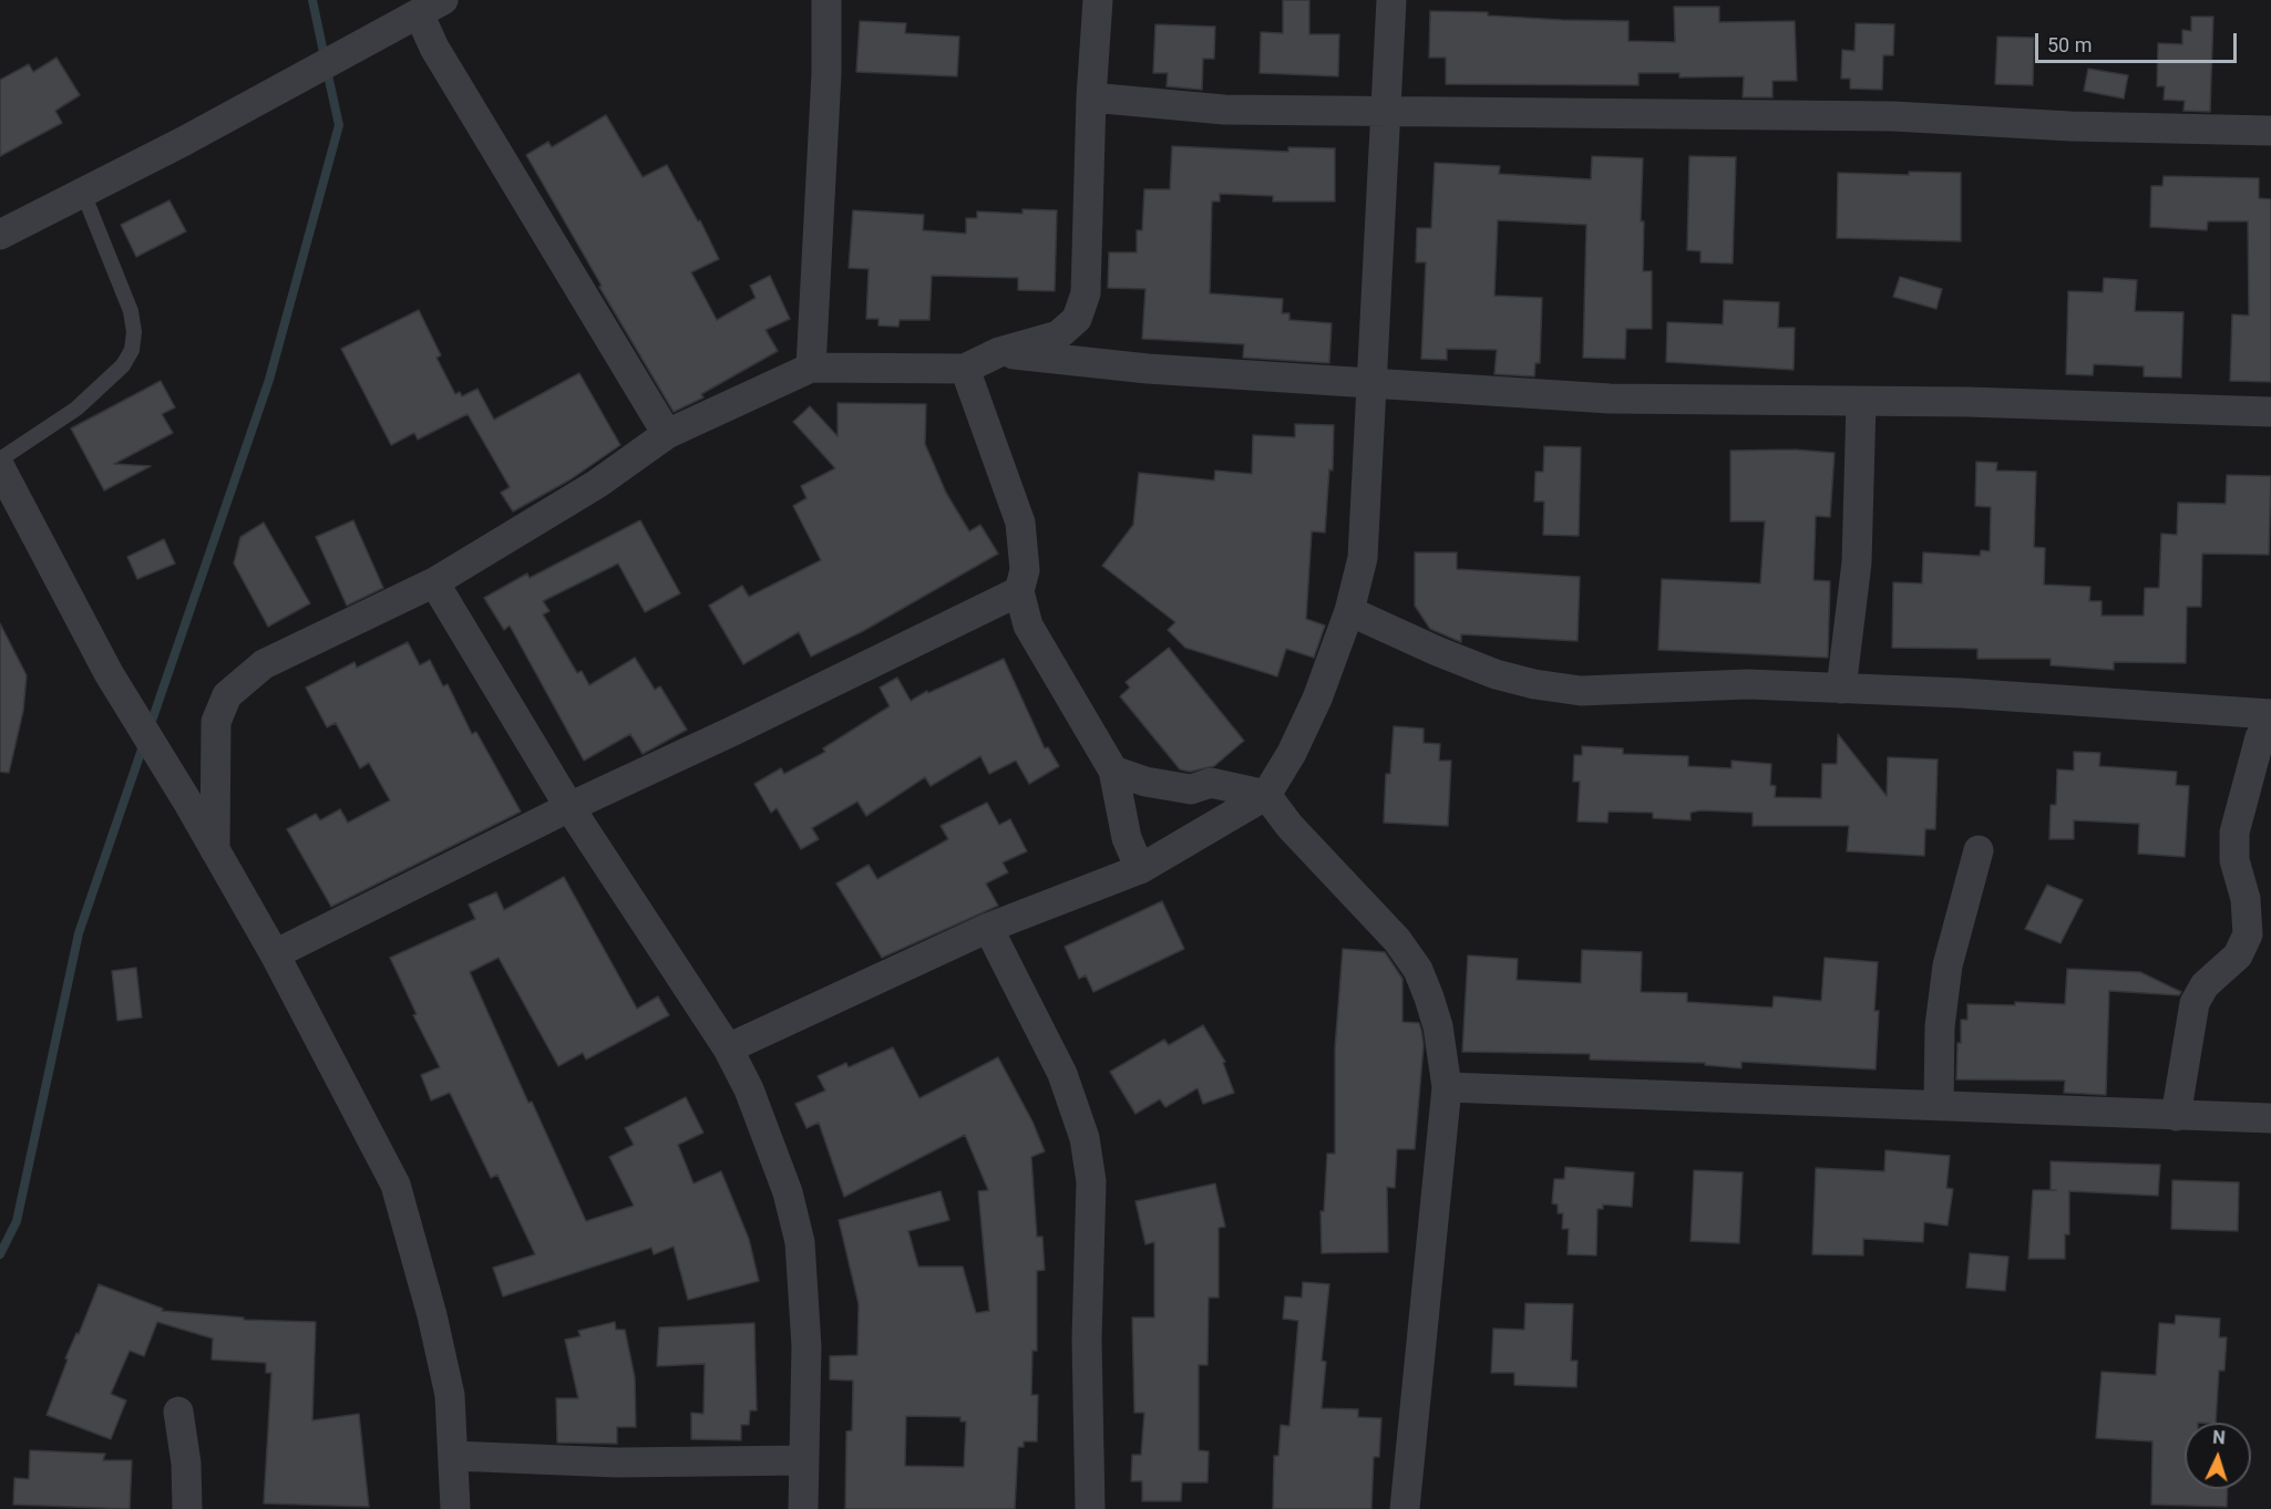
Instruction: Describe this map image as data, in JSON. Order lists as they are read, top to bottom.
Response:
{
  "scale_bar": "50 m",
  "north": "top"
}
